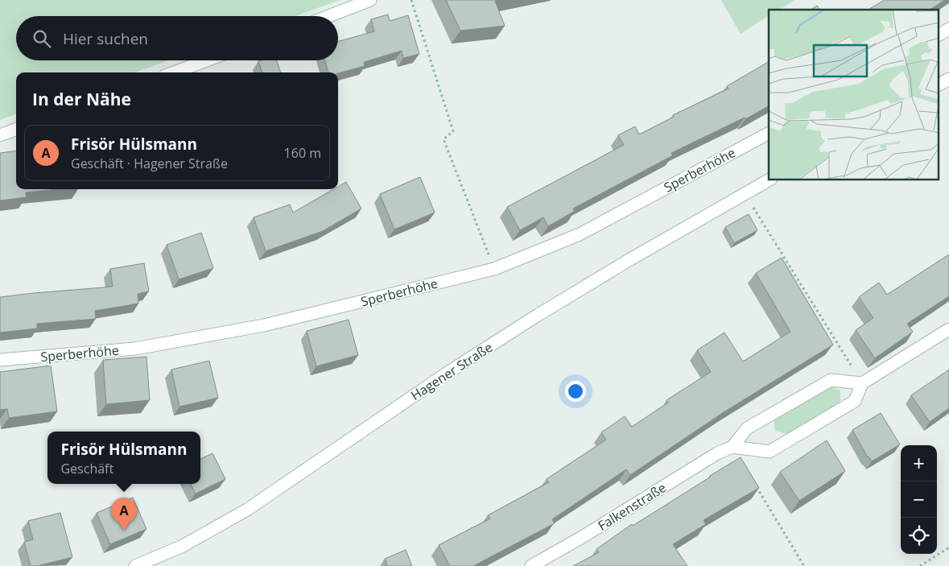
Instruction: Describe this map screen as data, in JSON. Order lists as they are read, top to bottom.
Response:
{
  "streets": {
    "street": ["Sperberhöhe", "Hagener Straße", "Falkenstraße"]
  },
  "page": {
    "search": "Hier suchen",
    "heading": "In der Nähe",
    "list": [
      {
        "mark": "A",
        "name": "Frisör Hülsmann",
        "note": "Geschäft · Hagener Straße",
        "value": "160 m"
      }
    ],
    "popup": ["Frisör Hülsmann", "Geschäft"],
    "map_buttons": ["+", "−"],
    "pins": "A"
  }
}
